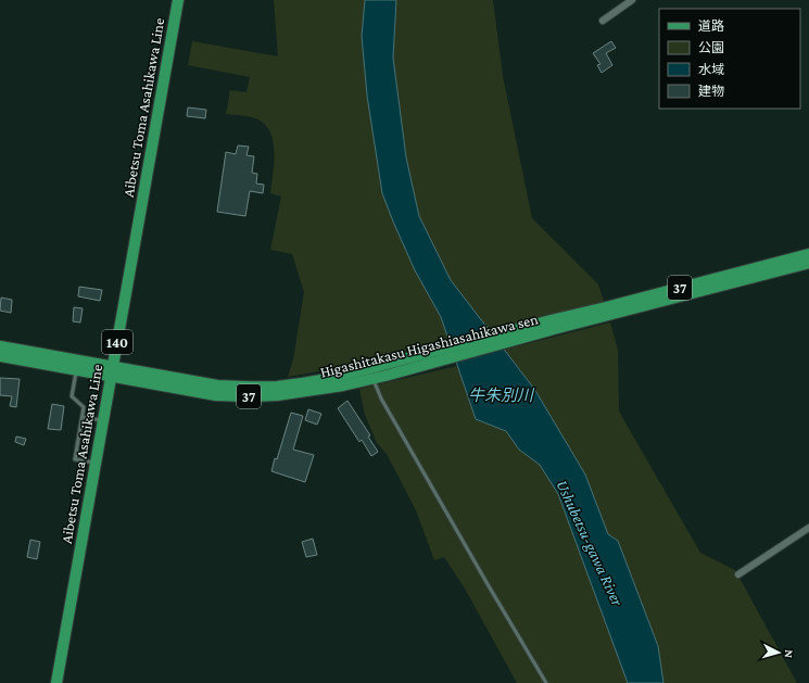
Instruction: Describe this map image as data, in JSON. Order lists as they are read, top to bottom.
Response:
{
  "streets": {
    "main road": [
      "Aibetsu Toma Asahikawa Line",
      "37",
      "140",
      "Higashitakasu Higashiasahikawa sen"
    ]
  },
  "crossings": [
    ["Aibetsu Toma Asahikawa Line", "Higashitakasu Higashiasahikawa sen"]
  ],
  "water": ["牛朱別川", "Ushubetsu-gawa River"],
  "legend": [
    "道路",
    "公園",
    "水域",
    "建物"
  ],
  "north": "right"
}
